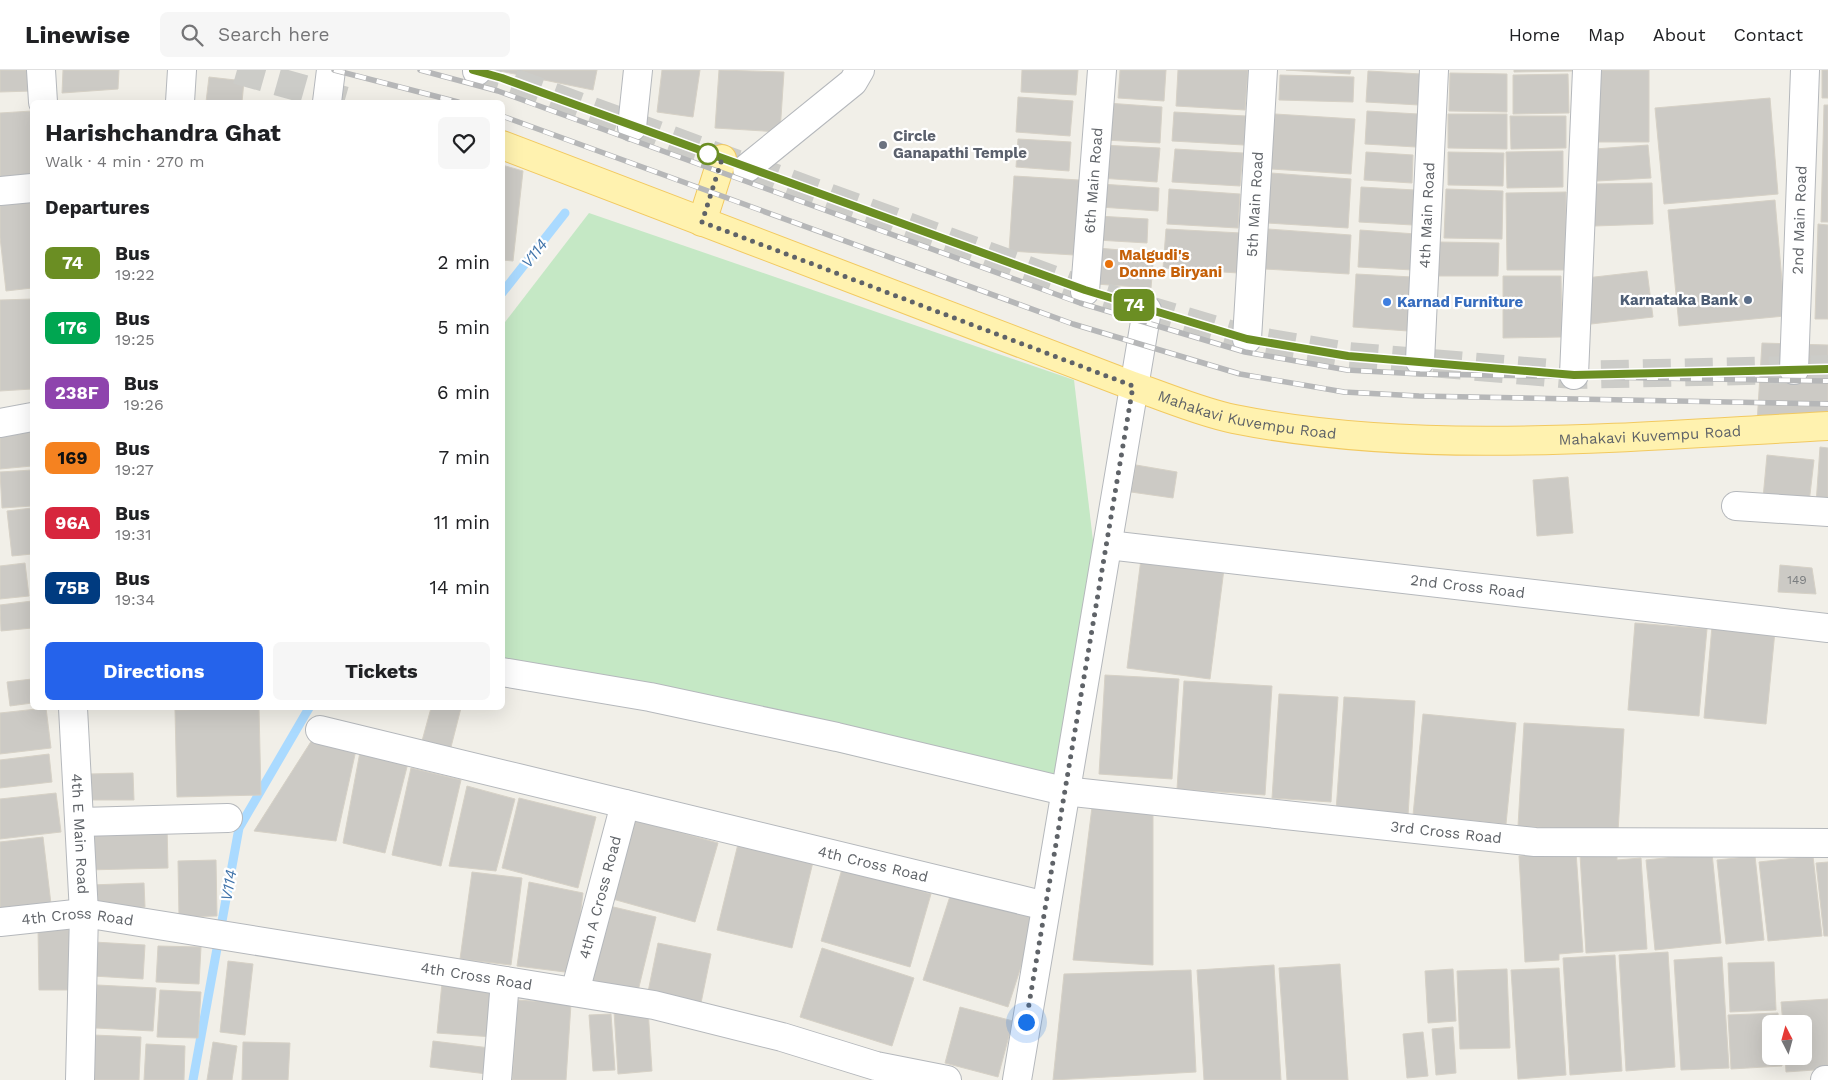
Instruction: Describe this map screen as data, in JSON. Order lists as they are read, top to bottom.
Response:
{
  "streets": {
    "main road": ["Mahakavi Kuvempu Road"],
    "street": [
      "6th Main Road",
      "5th Main Road",
      "4th Main Road",
      "2nd Main Road",
      "2nd Cross Road",
      "3rd Cross Road",
      "4th E Main Road",
      "4th Cross Road",
      "4th A Cross Road"
    ]
  },
  "crossings": [
    ["4th E Main Road", "4th Cross Road"],
    ["4th Cross Road", "4th A Cross Road"]
  ],
  "water": ["V114"],
  "places": [
    "Circle Ganapathi Temple",
    "Malgudi's Donne Biryani",
    "Karnataka Bank",
    "Karnad Furniture"
  ],
  "lines": ["bus line 74"],
  "house_numbers": ["149"],
  "north": "top",
  "page": {
    "header": "Linewise",
    "search": "Search here",
    "nav": [
      "Home",
      "Map",
      "About",
      "Contact"
    ],
    "on_map": "74",
    "heading": [
      ["Harishchandra Ghat", "Walk · 4 min · 270 m"],
      "Departures"
    ],
    "list": [
      {
        "mark": "74",
        "name": "Bus",
        "note": "19:22",
        "value": "2 min"
      },
      {
        "mark": "176",
        "name": "Bus",
        "note": "19:25",
        "value": "5 min"
      },
      {
        "mark": "238F",
        "name": "Bus",
        "note": "19:26",
        "value": "6 min"
      },
      {
        "mark": "169",
        "name": "Bus",
        "note": "19:27",
        "value": "7 min"
      },
      {
        "mark": "96A",
        "name": "Bus",
        "note": "19:31",
        "value": "11 min"
      },
      {
        "mark": "75B",
        "name": "Bus",
        "note": "19:34",
        "value": "14 min"
      }
    ],
    "buttons": ["Directions", "Tickets"]
  }
}
